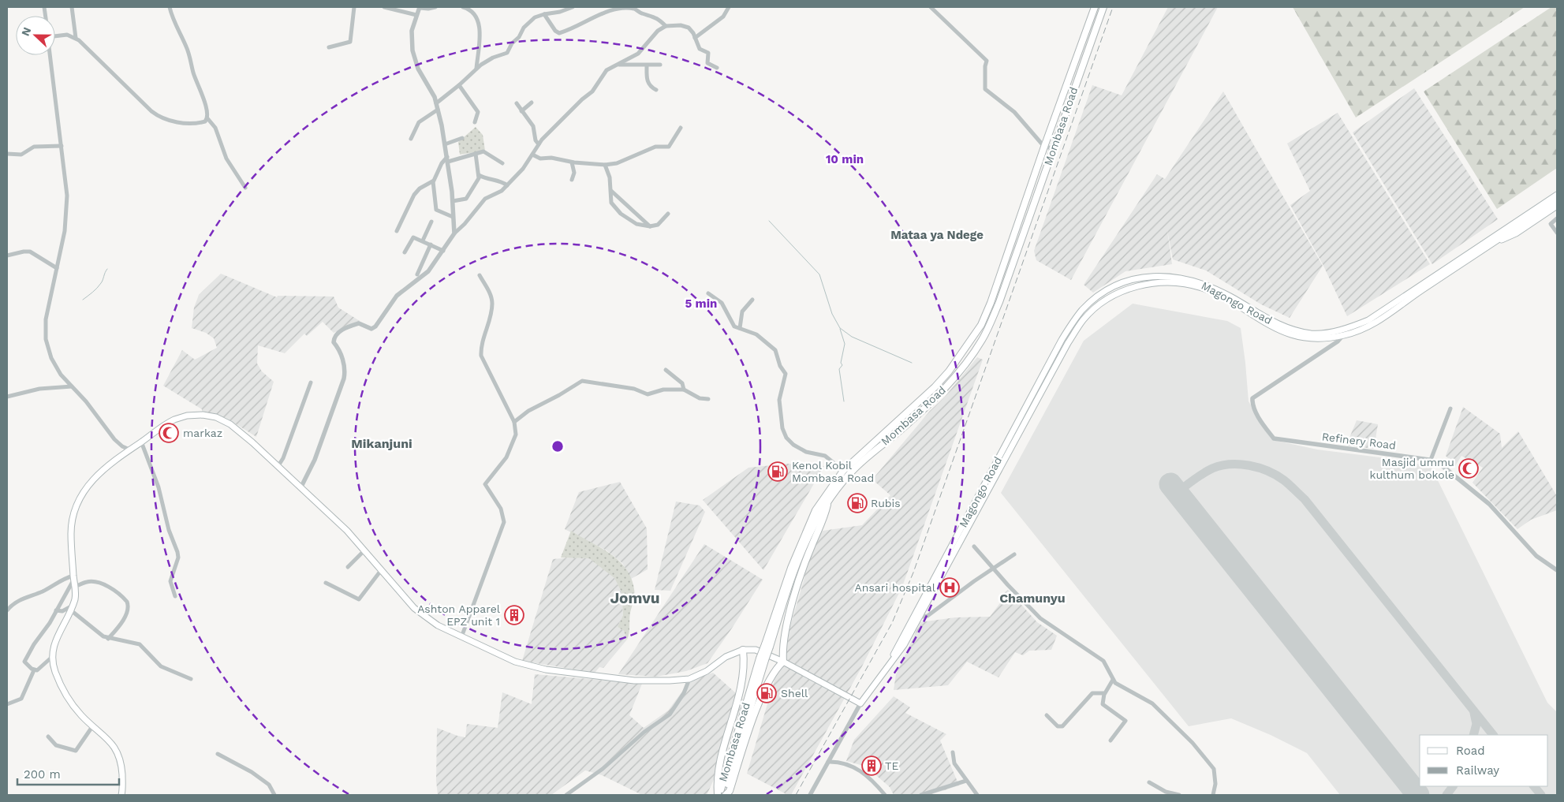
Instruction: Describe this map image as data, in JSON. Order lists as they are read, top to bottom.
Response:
{
  "streets": {
    "highway": ["Mombasa Road"],
    "main road": ["Magongo Road"],
    "street": ["Refinery Road"]
  },
  "crossings": [
    ["Magongo Road", "Refinery Road"]
  ],
  "districts": [
    "Mataa ya Ndege",
    "Mikanjuni",
    "Jomvu",
    "Chamunyu"
  ],
  "places": {
    "mosque": ["markaz", "Masjid ummu kulthum bokole"],
    "fuel station": ["Kenol Kobil Mombasa Road", "Rubis", "Shell"],
    "hospital": ["Ansari hospital"],
    "building": ["Ashton Apparel EPZ unit 1", "TE"]
  },
  "legend": ["Road", "Railway"],
  "scale_bar": "200 m",
  "north": "left",
  "rings": ["10 min", "5 min"]
}
